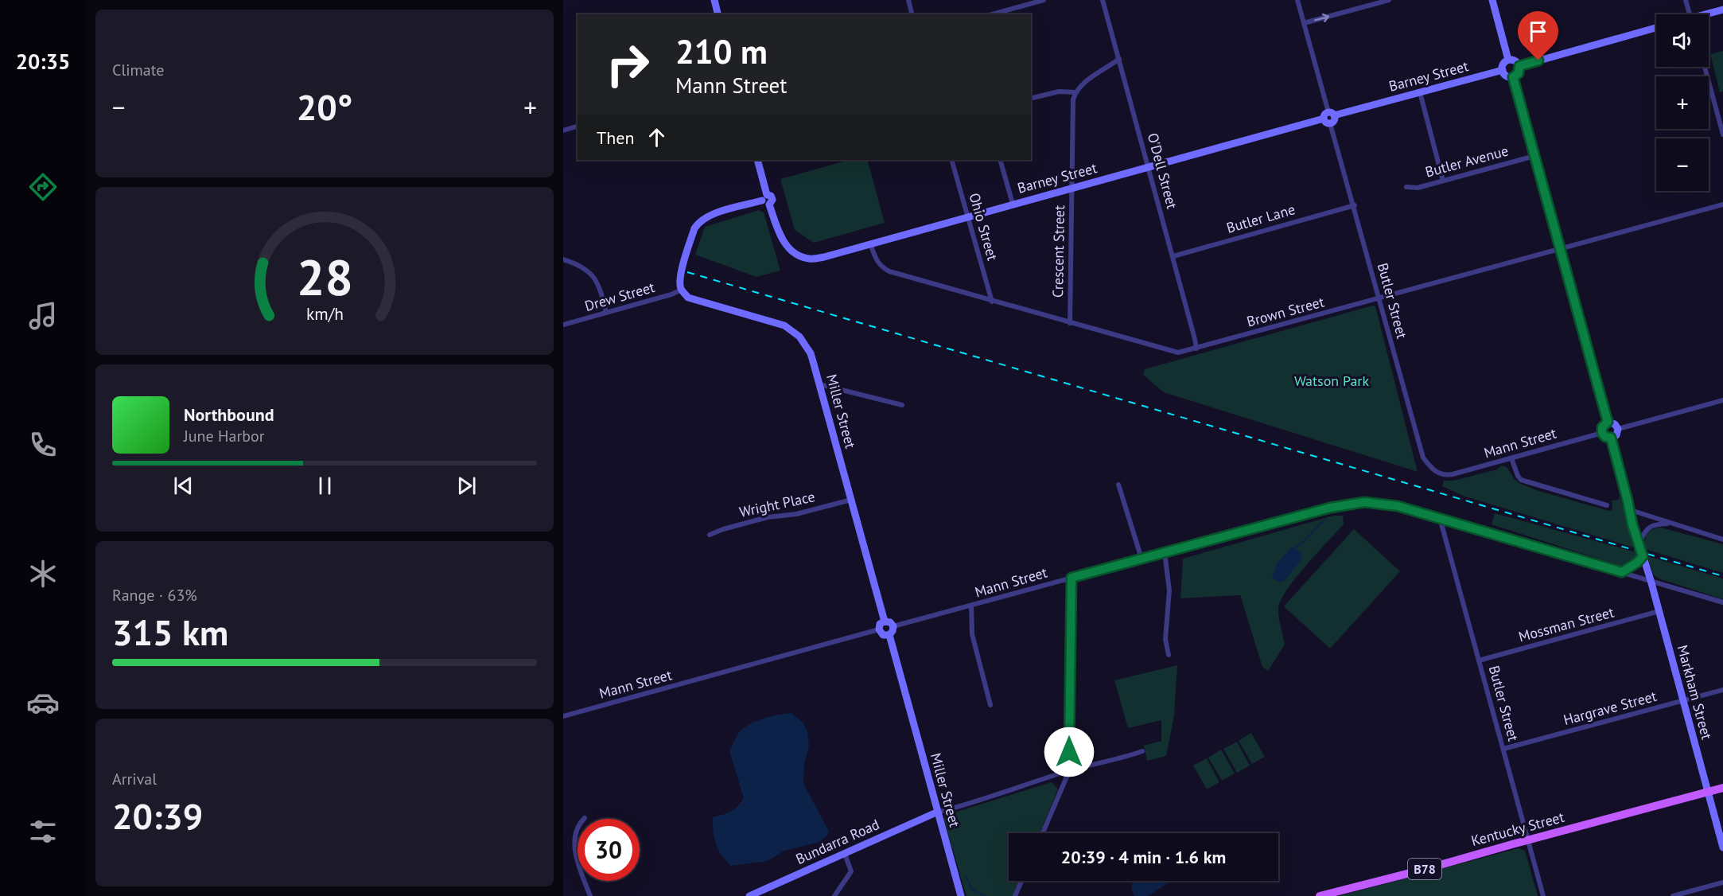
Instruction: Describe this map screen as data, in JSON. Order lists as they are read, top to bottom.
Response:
{
  "streets": {
    "main road": ["Kentucky Street", "B78"],
    "street": [
      "Barney Street",
      "Butler Avenue",
      "O'Dell Street",
      "Butler Lane",
      "Ohio Street",
      "Crescent Street",
      "Drew Street",
      "Butler Street",
      "Brown Street",
      "Miller Street",
      "Mann Street",
      "Wright Place",
      "Mossman Street",
      "Markham Street",
      "Hargrave Street",
      "Bundarra Road"
    ]
  },
  "crossings": [
    ["Barney Street", "O'Dell Street"],
    ["Barney Street", "Ohio Street"],
    ["Barney Street", "Crescent Street"],
    ["Barney Street", "Brown Street"],
    ["O'Dell Street", "Butler Lane"],
    ["O'Dell Street", "Brown Street"],
    ["Butler Lane", "Butler Street"],
    ["Ohio Street", "Brown Street"],
    ["Crescent Street", "Brown Street"],
    ["Drew Street", "Miller Street"],
    ["Butler Street", "Brown Street"],
    ["Butler Street", "Mann Street"],
    ["Butler Street", "Mossman Street"],
    ["Butler Street", "Hargrave Street"],
    ["Butler Street", "Kentucky Street"],
    ["Miller Street", "Mann Street"],
    ["Miller Street", "Wright Place"],
    ["Miller Street", "Bundarra Road"],
    ["Mann Street", "Markham Street"],
    ["Mossman Street", "Markham Street"],
    ["Markham Street", "Hargrave Street"],
    ["Markham Street", "Kentucky Street"]
  ],
  "parks": ["Watson Park"],
  "page": {
    "tabs": "20:35",
    "tile": [
      "Climate",
      ["Range · 63%", "315 km"],
      ["Arrival", "20:39"]
    ],
    "map_buttons": ["+", "−"],
    "turn": ["210 m", "Mann Street"],
    "heat": ["−", "20°", "+"],
    "then": "Then",
    "song": ["Northbound", "June Harbor"],
    "limit": "30",
    "trip": "20:39 · 4 min · 1.6 km",
    "gauge": ["28", "km/h"]
  }
}
